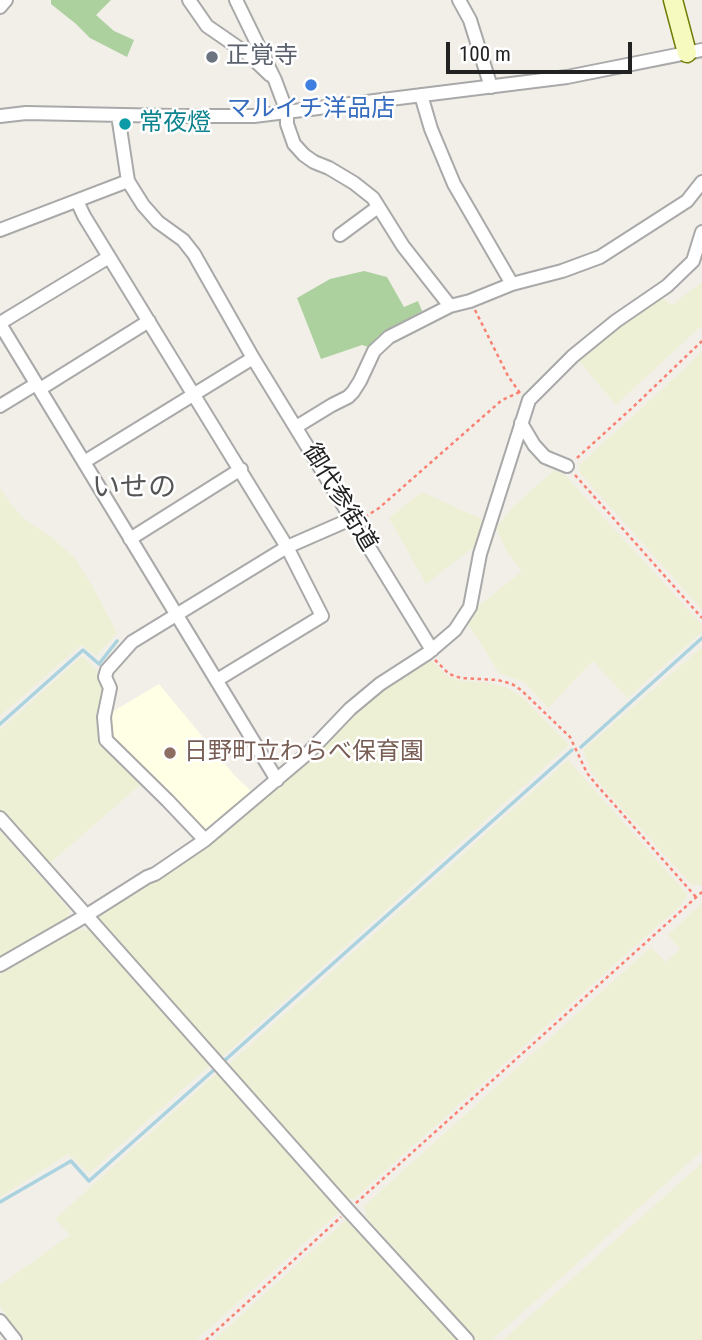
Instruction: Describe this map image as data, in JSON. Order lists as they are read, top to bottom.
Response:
{
  "streets": {
    "street": ["御代参街道"]
  },
  "districts": ["いせの"],
  "places": [
    "正覚寺",
    "マルイチ洋品店",
    "常夜燈",
    "日野町立わらべ保育園"
  ],
  "scale_bar": "100 m"
}
